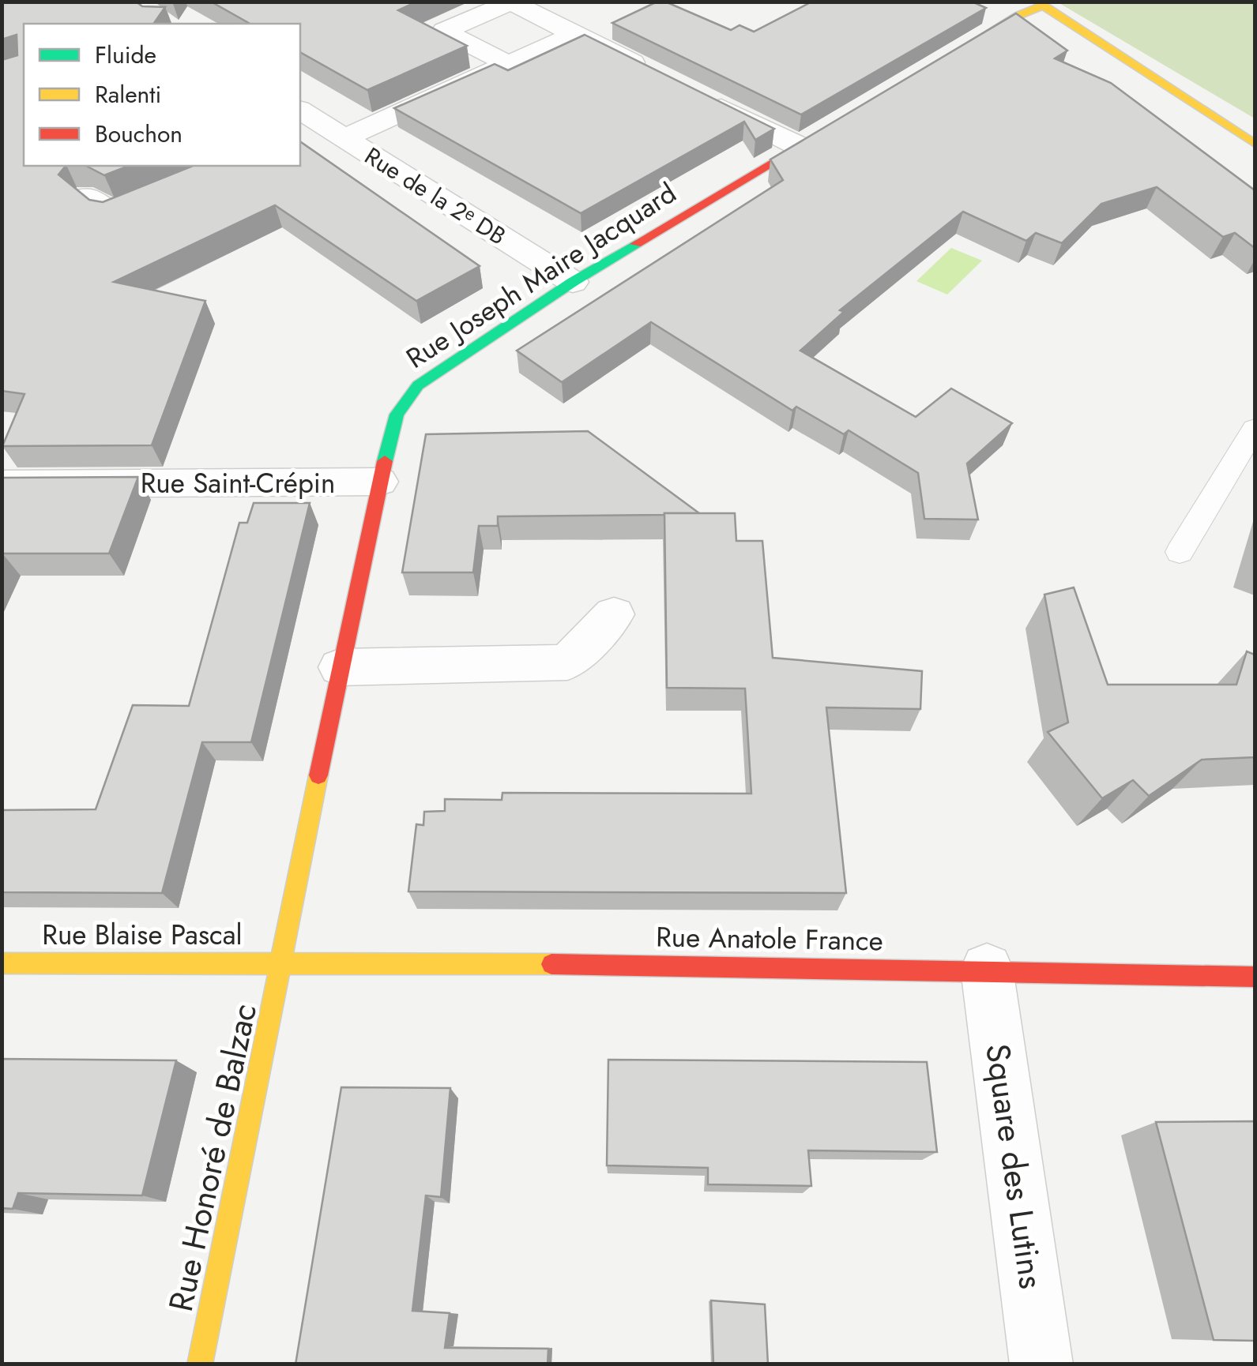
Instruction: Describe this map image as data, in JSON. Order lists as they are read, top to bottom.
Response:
{
  "streets": {
    "street": [
      "Rue de la 2ᵉ DB",
      "Rue Joseph Maire Jacquard",
      "Rue Saint-Crépin",
      "Rue Blaise Pascal",
      "Rue Anatole France",
      "Rue Honoré de Balzac",
      "Square des Lutins"
    ]
  },
  "crossings": [
    ["Rue de la 2ᵉ DB", "Rue Joseph Maire Jacquard"],
    ["Rue Joseph Maire Jacquard", "Rue Saint-Crépin"],
    ["Rue Joseph Maire Jacquard", "Rue Blaise Pascal"],
    ["Rue Joseph Maire Jacquard", "Rue Anatole France"],
    ["Rue Joseph Maire Jacquard", "Rue Honoré de Balzac"],
    ["Rue Blaise Pascal", "Rue Anatole France"],
    ["Rue Blaise Pascal", "Rue Honoré de Balzac"],
    ["Rue Anatole France", "Rue Honoré de Balzac"],
    ["Rue Anatole France", "Square des Lutins"]
  ],
  "legend": ["Fluide", "Ralenti", "Bouchon"]
}
